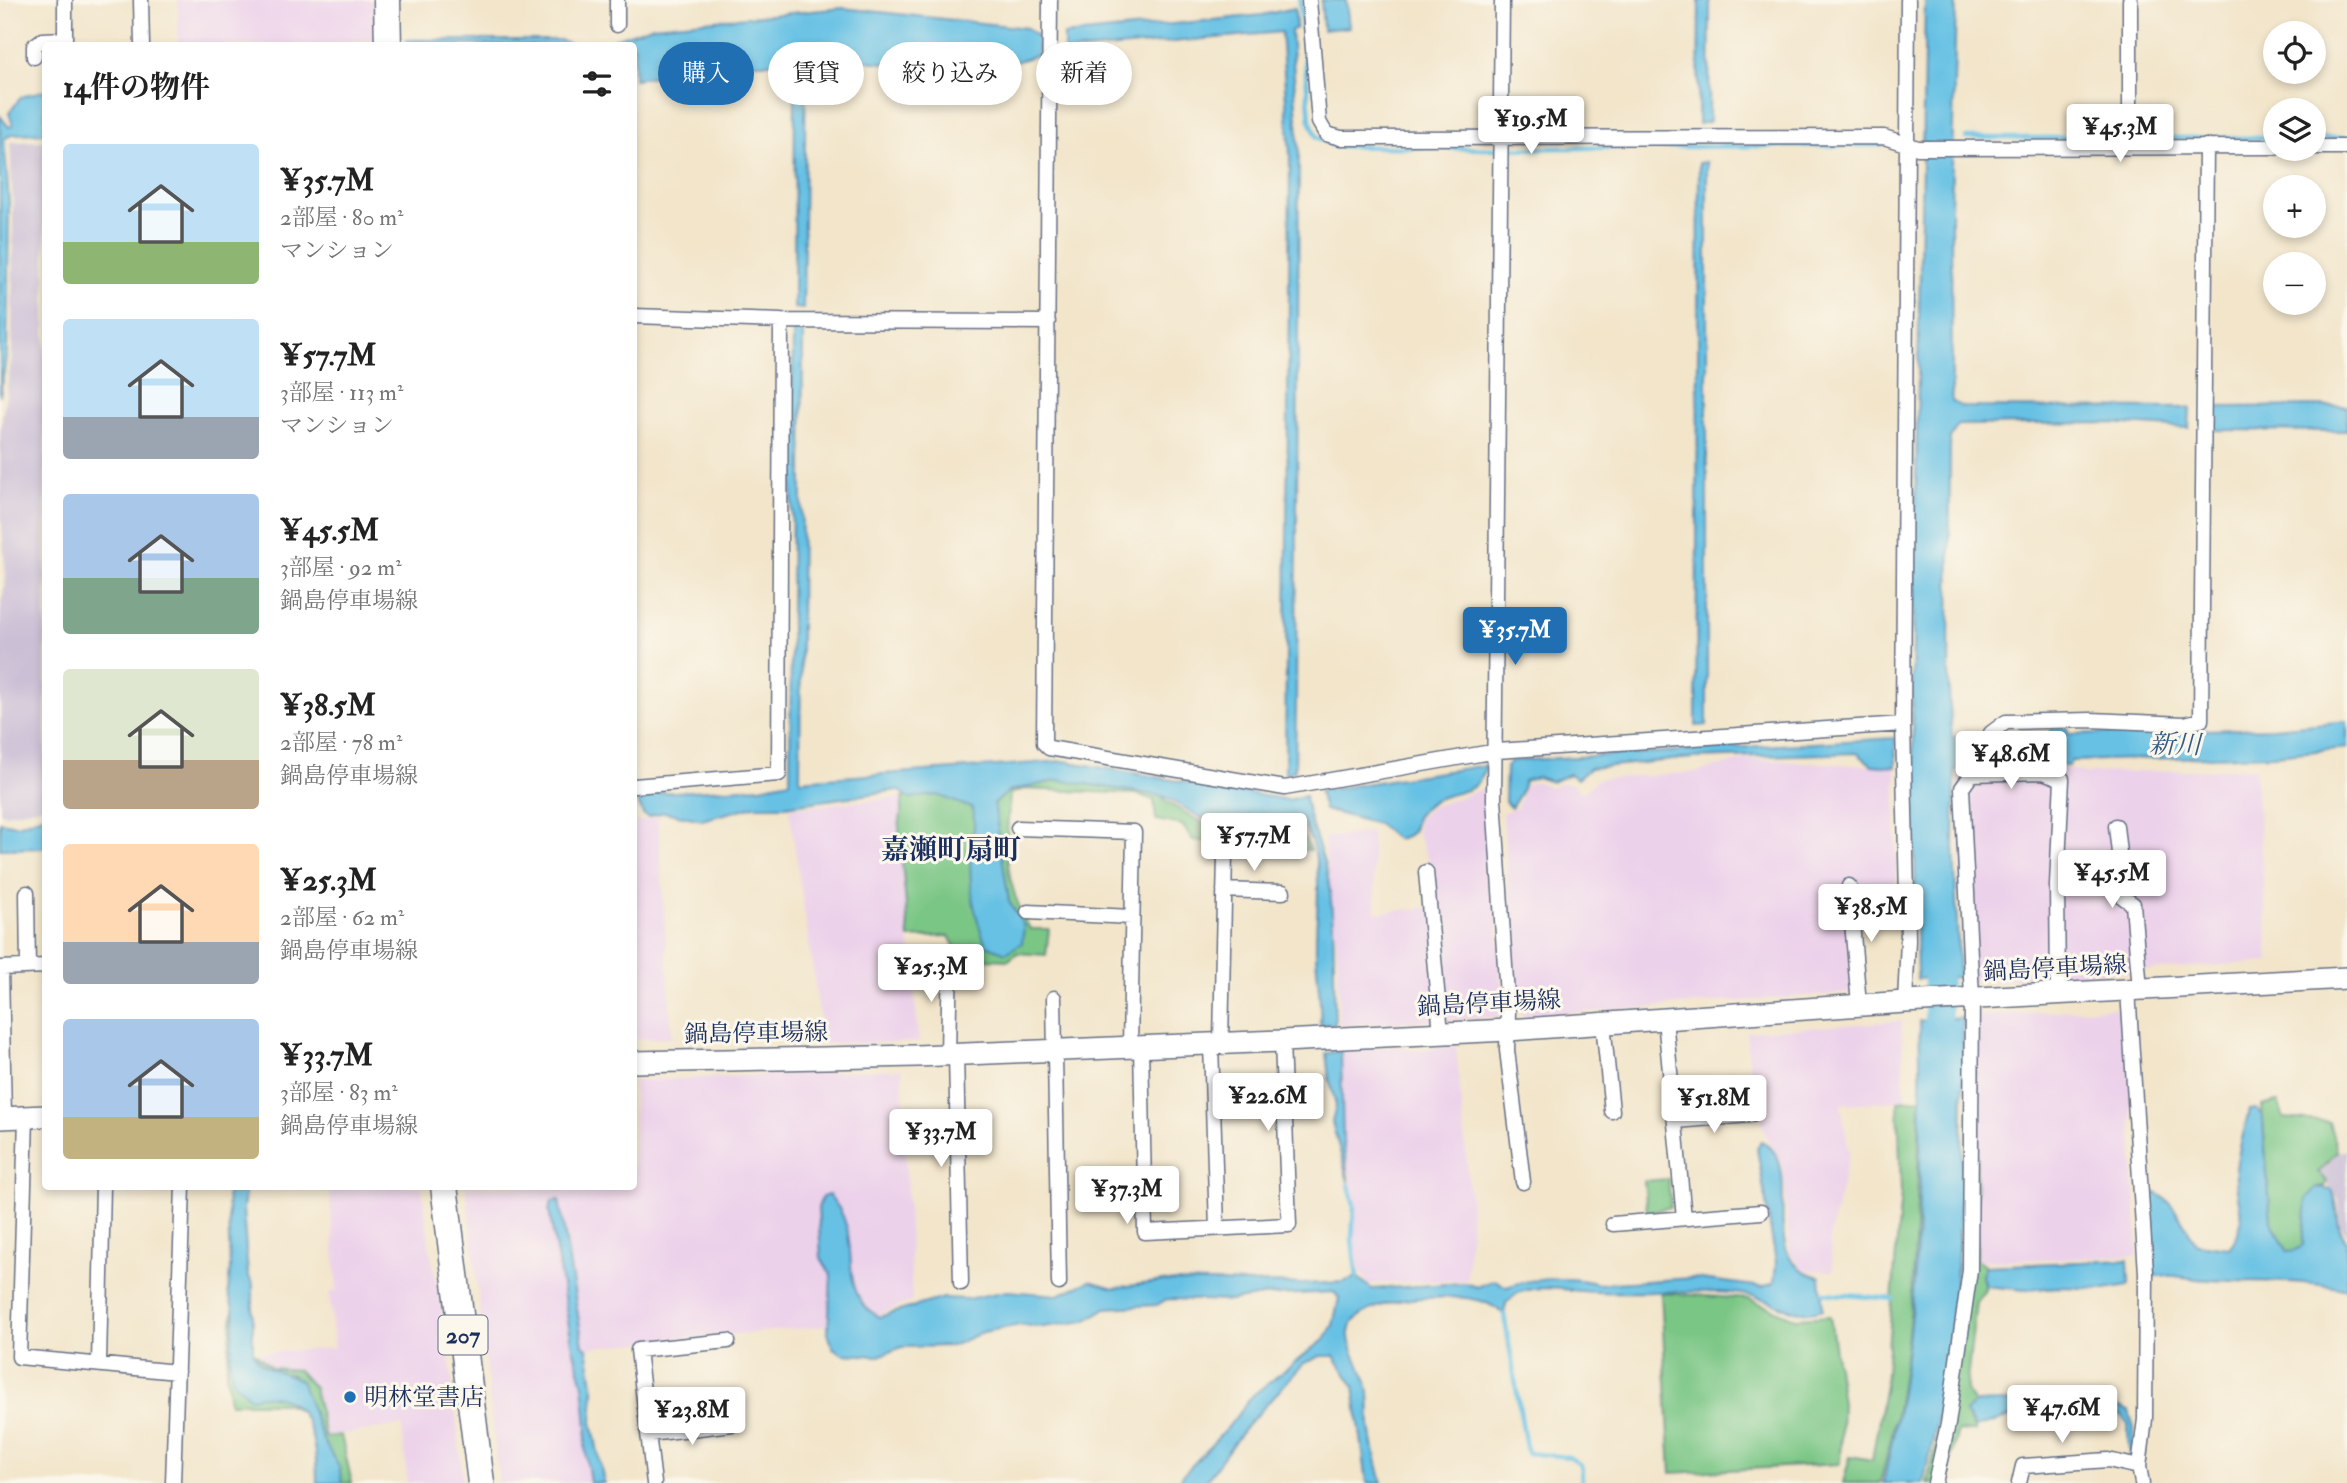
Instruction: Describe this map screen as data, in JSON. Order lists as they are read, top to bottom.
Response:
{
  "streets": {
    "highway": ["207"],
    "main road": ["鍋島停車場線"]
  },
  "districts": ["嘉瀬町扇町"],
  "water": ["新川"],
  "places": ["明林堂書店"],
  "page": {
    "map_buttons": ["+", "−"],
    "chip": [
      "購入",
      "賃貸",
      "絞り込み",
      "新着"
    ],
    "heading": "14件の物件",
    "price": [
      "¥19.5M",
      "¥45.3M",
      "¥35.7M",
      "¥48.6M",
      "¥57.7M",
      "¥45.5M",
      "¥38.5M",
      "¥25.3M",
      "¥22.6M",
      "¥51.8M",
      "¥33.7M",
      "¥37.3M",
      "¥47.6M",
      "¥23.8M"
    ],
    "list": [
      {
        "name": "¥35.7M",
        "note": "2部屋 · 80 m² · マンション"
      },
      {
        "name": "¥57.7M",
        "note": "3部屋 · 113 m² · マンション"
      },
      {
        "name": "¥45.5M",
        "note": "3部屋 · 92 m² · 鍋島停車場線"
      },
      {
        "name": "¥38.5M",
        "note": "2部屋 · 78 m² · 鍋島停車場線"
      },
      {
        "name": "¥25.3M",
        "note": "2部屋 · 62 m² · 鍋島停車場線"
      },
      {
        "name": "¥33.7M",
        "note": "3部屋 · 83 m² · 鍋島停車場線"
      }
    ]
  }
}
